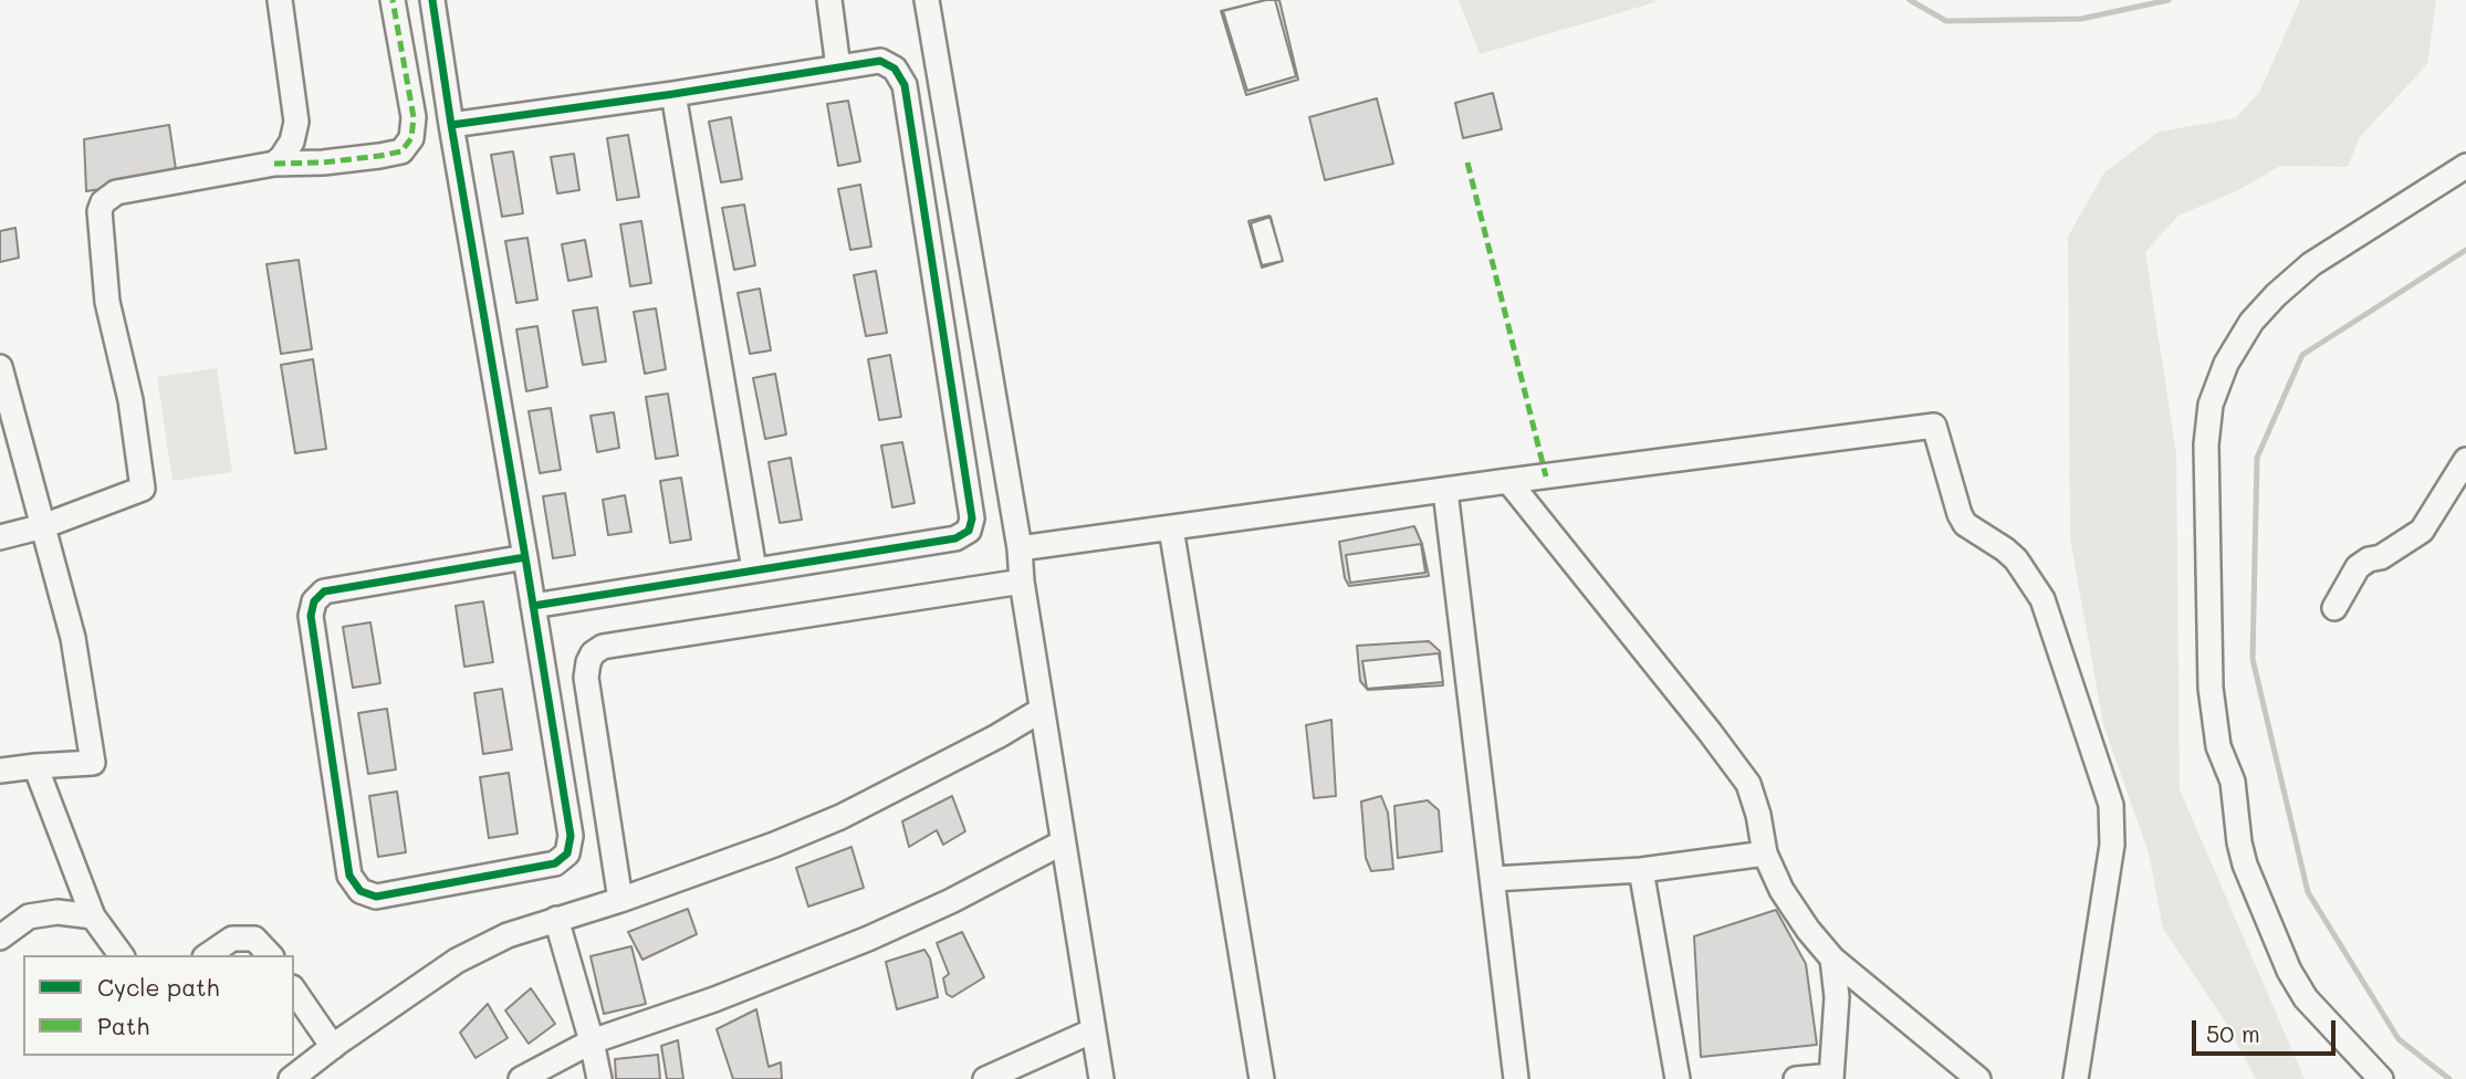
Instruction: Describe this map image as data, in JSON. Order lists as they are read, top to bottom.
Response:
{
  "legend": ["Cycle path", "Path"],
  "scale_bar": "50 m"
}
